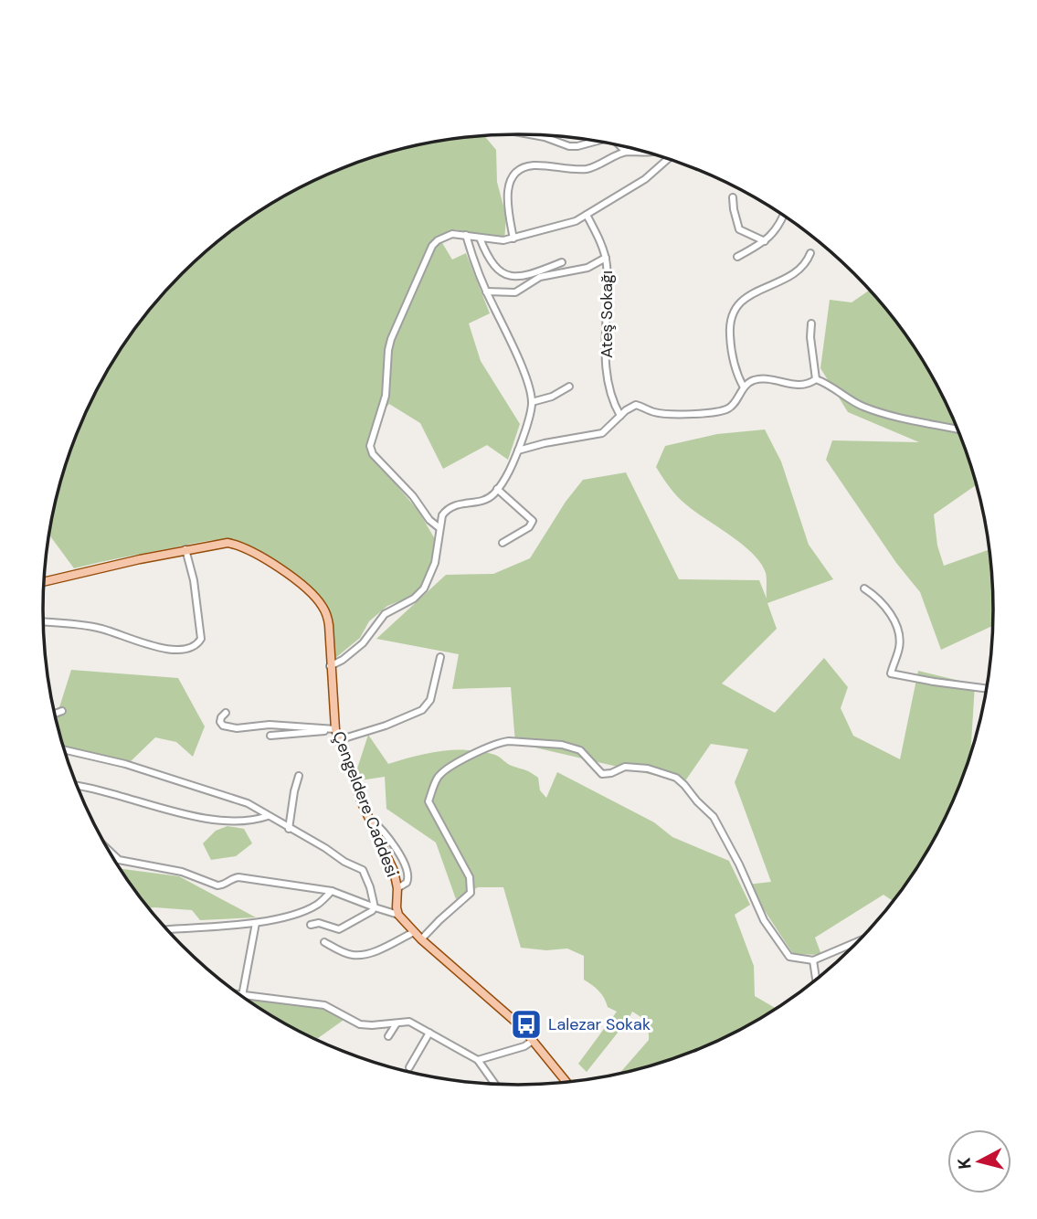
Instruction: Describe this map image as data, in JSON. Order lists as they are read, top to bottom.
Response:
{
  "streets": {
    "main road": ["Çengeldere Caddesi"],
    "street": ["Ateş Sokağı"]
  },
  "places": {
    "bus stop": ["Lalezar Sokak"]
  },
  "north": "left"
}
